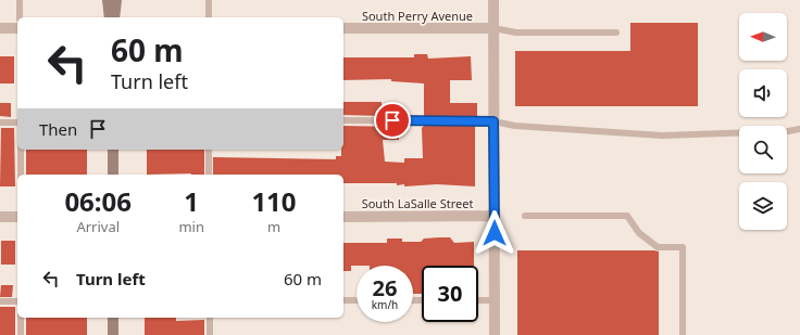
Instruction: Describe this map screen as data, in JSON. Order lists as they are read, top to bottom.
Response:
{
  "streets": {
    "street": ["South Perry Avenue", "South LaSalle Street"]
  },
  "north": "left",
  "page": {
    "turn": ["60 m", "Turn left"],
    "then": "Then",
    "eta": [
      "06:06",
      "Arrival",
      "1",
      "min",
      "110",
      "m"
    ],
    "list": [
      {
        "name": "Turn left",
        "value": "60 m"
      }
    ],
    "speed": "26 km/h",
    "limit": "30"
  }
}
